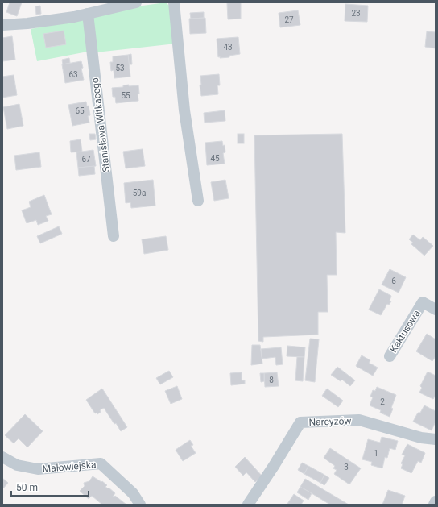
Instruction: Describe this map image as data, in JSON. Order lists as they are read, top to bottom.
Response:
{
  "streets": {
    "street": [
      "Stanisława Witkacego",
      "Kaktusowa",
      "Narcyzów",
      "Małowiejska"
    ]
  },
  "house_numbers": [
    "23",
    "27",
    "43",
    "53",
    "63",
    "55",
    "65",
    "45",
    "67",
    "59a",
    "6",
    "8",
    "2",
    "1",
    "3"
  ],
  "scale_bar": "50 m"
}
